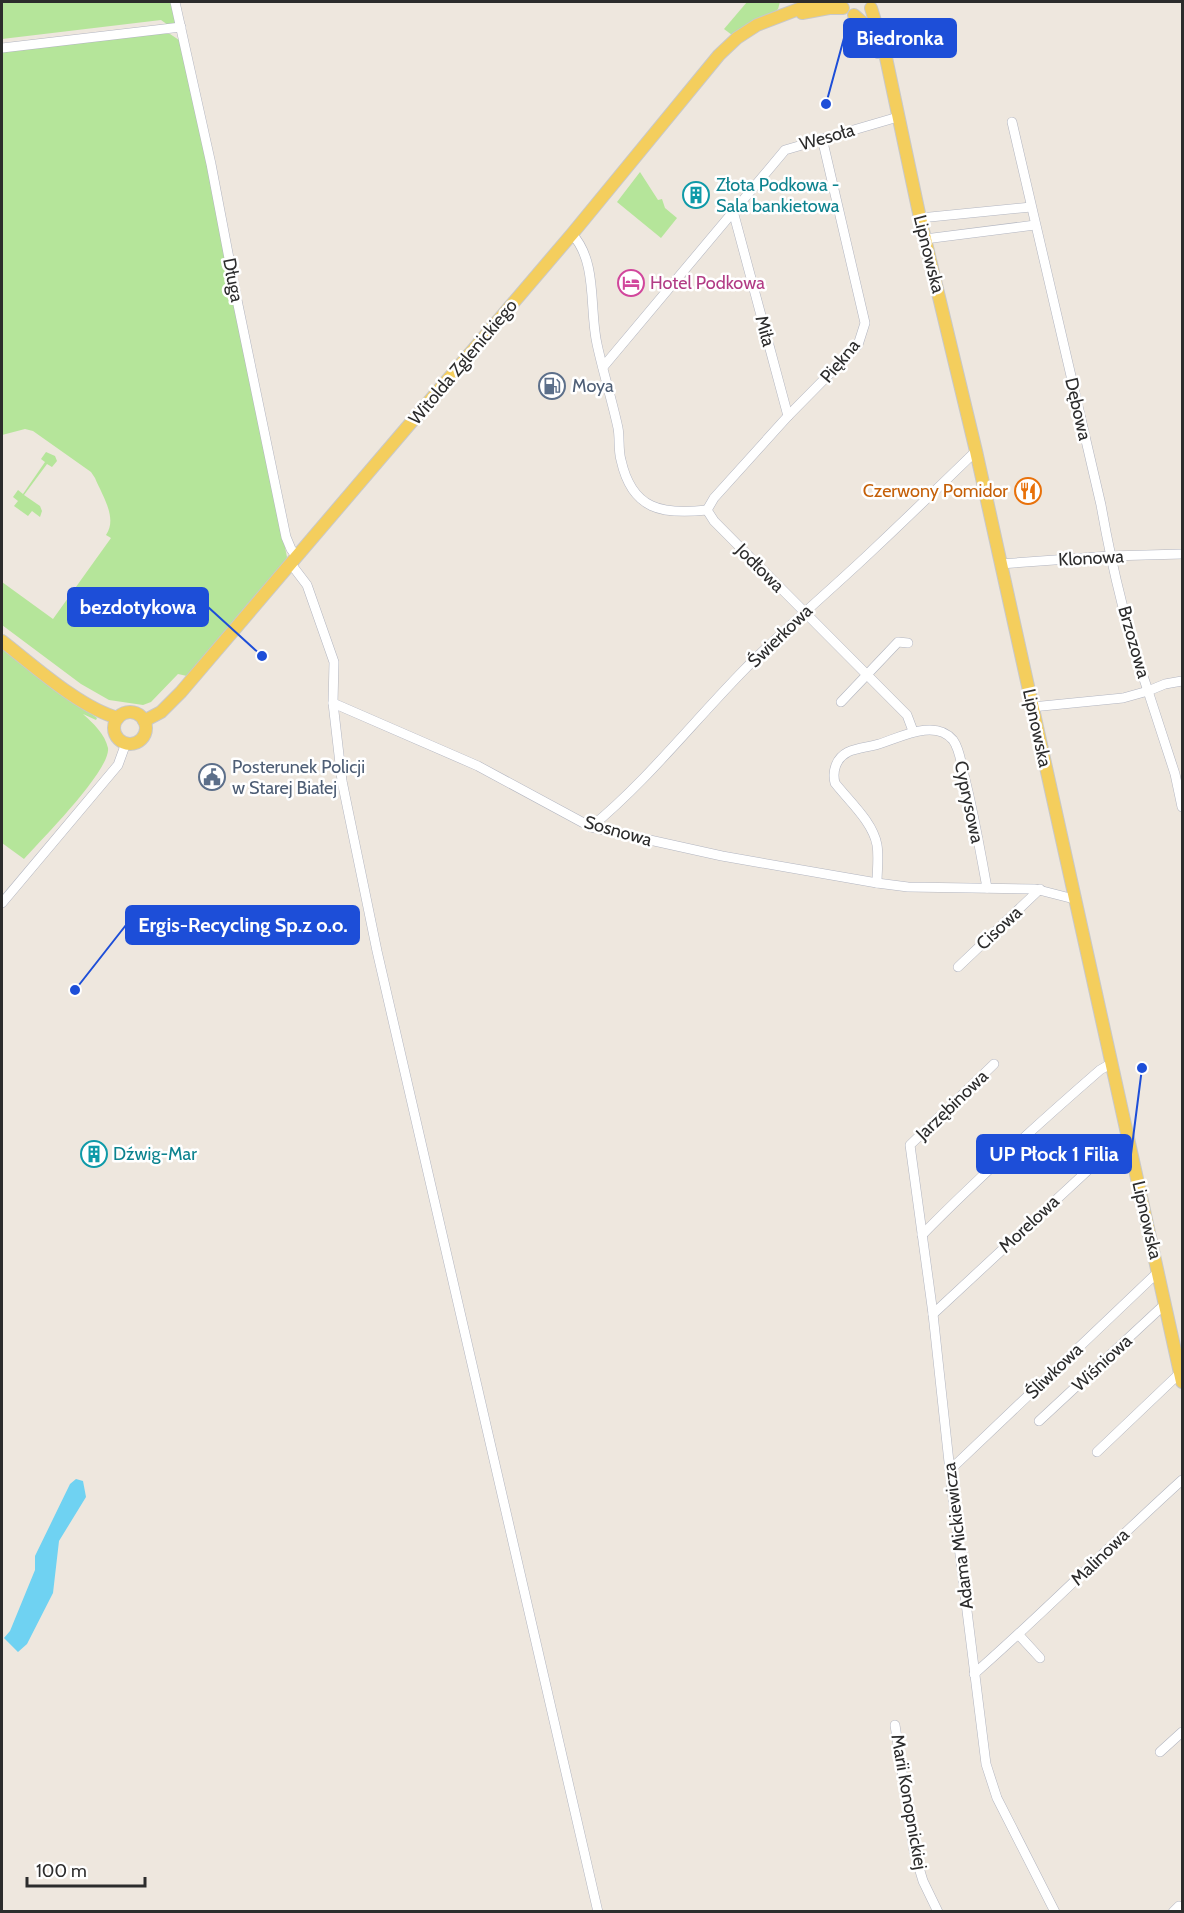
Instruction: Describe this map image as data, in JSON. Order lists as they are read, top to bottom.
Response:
{
  "streets": {
    "main road": ["Lipnowska", "Witolda Zglenickiego"],
    "street": [
      "Wesoła",
      "Długa",
      "Miła",
      "Piękna",
      "Dębowa",
      "Klonowa",
      "Jodłowa",
      "Świerkowa",
      "Brzozowa",
      "Cyprysowa",
      "Sosnowa",
      "Cisowa",
      "Jarzębinowa",
      "Morelowa",
      "Wiśniowa",
      "Śliwkowa",
      "Adama Mickiewicza",
      "Malinowa",
      "Marii Konopnickiej"
    ]
  },
  "crossings": [
    ["Wesoła", "Lipnowska"],
    ["Wesoła", "Miła"],
    ["Wesoła", "Piękna"],
    ["Lipnowska", "Klonowa"],
    ["Lipnowska", "Świerkowa"],
    ["Lipnowska", "Sosnowa"],
    ["Lipnowska", "Morelowa"],
    ["Lipnowska", "Wiśniowa"],
    ["Lipnowska", "Śliwkowa"],
    ["Długa", "Witolda Zglenickiego"],
    ["Miła", "Piękna"],
    ["Piękna", "Jodłowa"],
    ["Dębowa", "Klonowa"],
    ["Dębowa", "Brzozowa"],
    ["Jodłowa", "Świerkowa"],
    ["Jodłowa", "Cyprysowa"],
    ["Świerkowa", "Sosnowa"],
    ["Cyprysowa", "Sosnowa"],
    ["Sosnowa", "Cisowa"],
    ["Jarzębinowa", "Adama Mickiewicza"],
    ["Morelowa", "Adama Mickiewicza"],
    ["Śliwkowa", "Adama Mickiewicza"],
    ["Adama Mickiewicza", "Malinowa"]
  ],
  "places": {
    "other": [
      "Biedronka",
      "bezdotykowa",
      "Ergis-Recycling Sp.z o.o.",
      "UP Płock 1 Filia"
    ],
    "building": ["Złota Podkowa - Sala bankietowa", "Dźwig-Mar"],
    "hotel": ["Hotel Podkowa"],
    "fuel station": ["Moya"],
    "restaurant": ["Czerwony Pomidor"],
    "public building": ["Posterunek Policji w Starej Białej"]
  },
  "scale_bar": "100 m"
}
